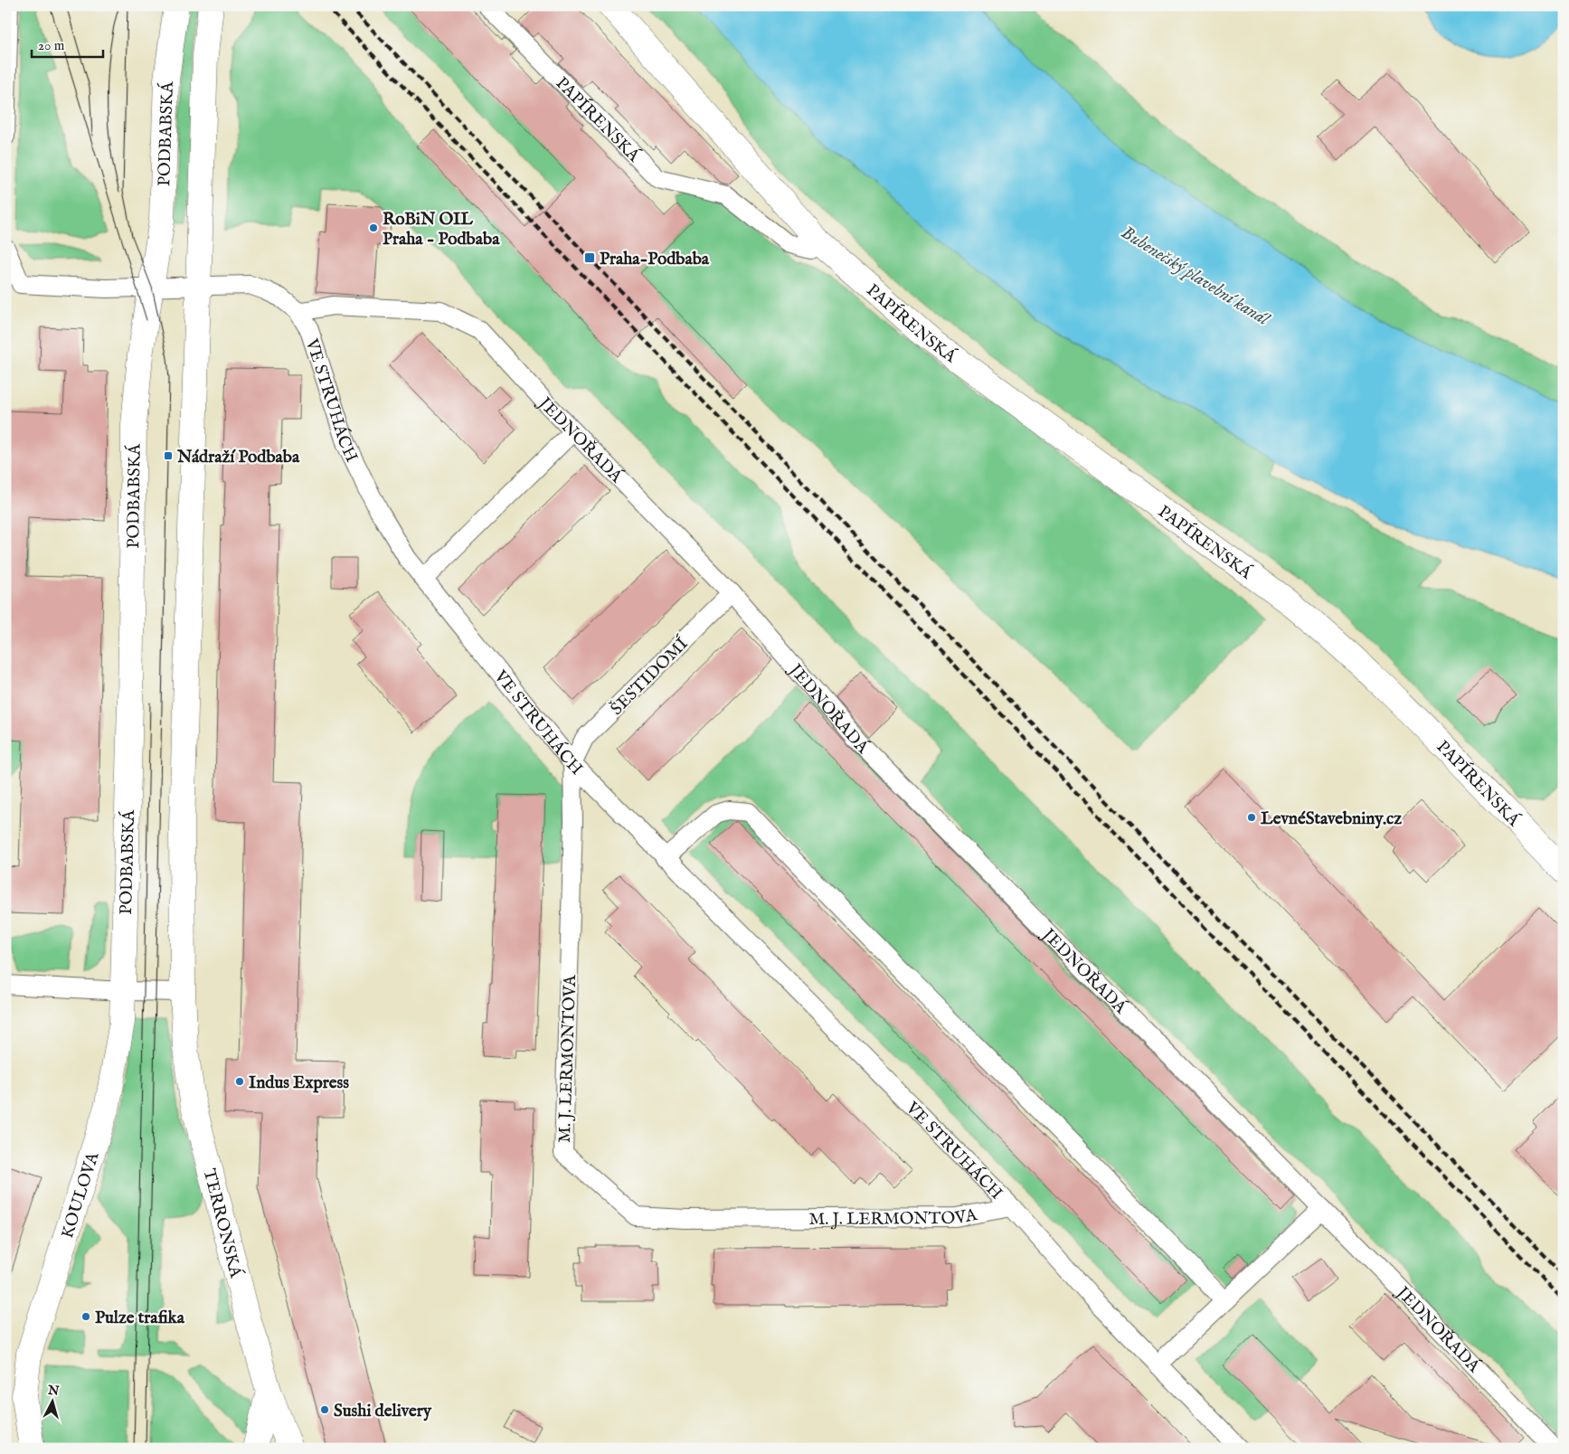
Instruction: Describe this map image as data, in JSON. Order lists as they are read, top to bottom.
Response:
{
  "streets": {
    "main road": [
      "PAPÍRENSKÁ",
      "PODBABSKÁ",
      "KOULOVA",
      "TERRONSKÁ"
    ],
    "street": [
      "VE STRUHÁCH",
      "JEDNOŘADÁ",
      "ŠESTIDOMÍ",
      "M. J. LERMONTOVA"
    ]
  },
  "crossings": [
    ["PODBABSKÁ", "VE STRUHÁCH"],
    ["PODBABSKÁ", "KOULOVA"],
    ["VE STRUHÁCH", "JEDNOŘADÁ"],
    ["VE STRUHÁCH", "ŠESTIDOMÍ"],
    ["VE STRUHÁCH", "M. J. LERMONTOVA"],
    ["JEDNOŘADÁ", "ŠESTIDOMÍ"],
    ["ŠESTIDOMÍ", "M. J. LERMONTOVA"]
  ],
  "water": ["Bubenečský plavební kanál"],
  "places": {
    "other": [
      "RoBiN OIL Praha - Podbaba",
      "LevnéStavebniny.cz",
      "Indus Express",
      "Pulze trafika",
      "Sushi delivery"
    ],
    "transit": ["Praha-Podbaba", "Nádraží Podbaba"]
  },
  "scale_bar": "20 m",
  "north": "top"
}
